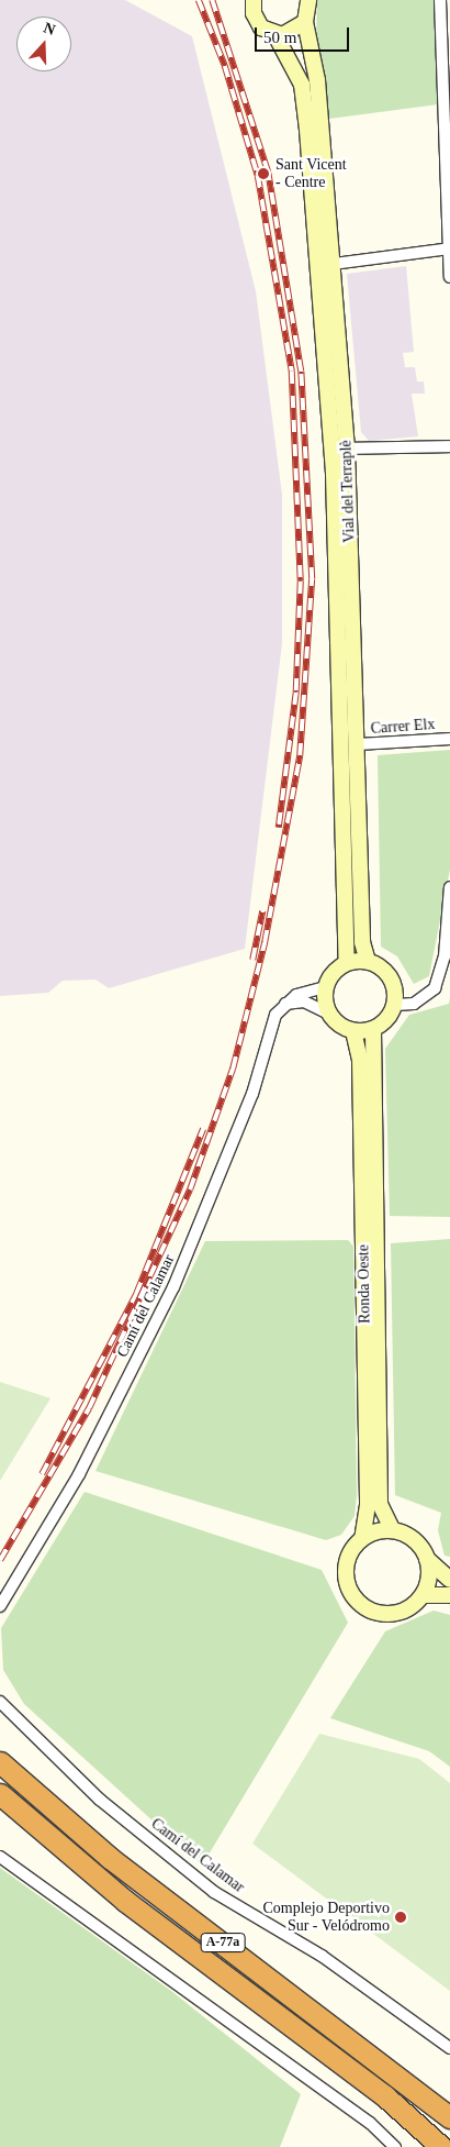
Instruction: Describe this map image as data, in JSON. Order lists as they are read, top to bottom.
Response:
{
  "streets": {
    "highway": ["A-77a"],
    "main road": ["Vial del Terraplè", "Ronda Oeste"],
    "street": ["Carrer Elx", "Camí del Calamar"]
  },
  "crossings": [
    ["Vial del Terraplè", "Carrer Elx"],
    ["Vial del Terraplè", "Ronda Oeste"]
  ],
  "places": ["Sant Vicent - Centre", "Complejo Deportivo Sur - Velódromo"],
  "scale_bar": "50 m",
  "north": "top"
}
